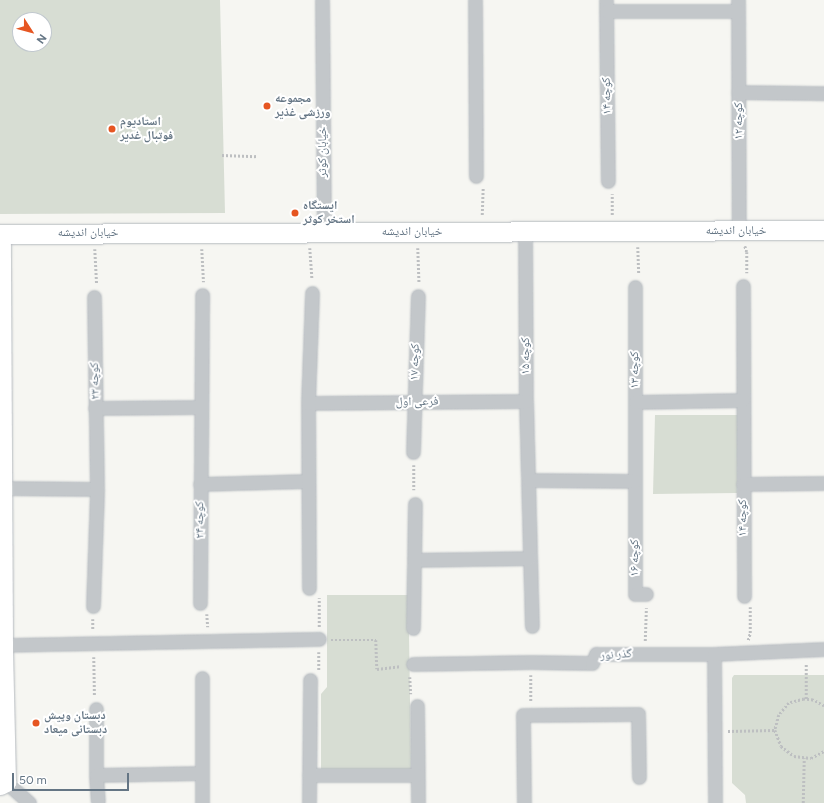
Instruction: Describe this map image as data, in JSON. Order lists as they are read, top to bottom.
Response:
{
  "streets": {
    "street": [
      "کوچه ۱۴",
      "کوچه ۱۲",
      "خیابان کوثر",
      "خیابان اندیشه",
      "کوچه ۱۵",
      "کوچه ۱۷",
      "کوچه ۱۳",
      "کوچه ۲۳",
      "فرعی اول",
      "کوچه ۲۴",
      "کوچه ۱۶",
      "گذر نور"
    ]
  },
  "crossings": [
    ["کوچه ۱۲", "خیابان اندیشه"],
    ["خیابان کوثر", "خیابان اندیشه"],
    ["خیابان اندیشه", "کوچه ۱۵"],
    ["کوچه ۱۵", "فرعی اول"],
    ["کوچه ۱۷", "فرعی اول"],
    ["کوچه ۱۳", "کوچه ۱۶"],
    ["کوچه ۱۶", "گذر نور"]
  ],
  "places": [
    "مجموعه ورزشی غذیر",
    "استادیوم فوتبال غدیر",
    "ایستگاه استخر کوثر",
    "دبستان وپیش دبستانی میعاد"
  ],
  "scale_bar": "50 m",
  "north": "bottom right"
}
